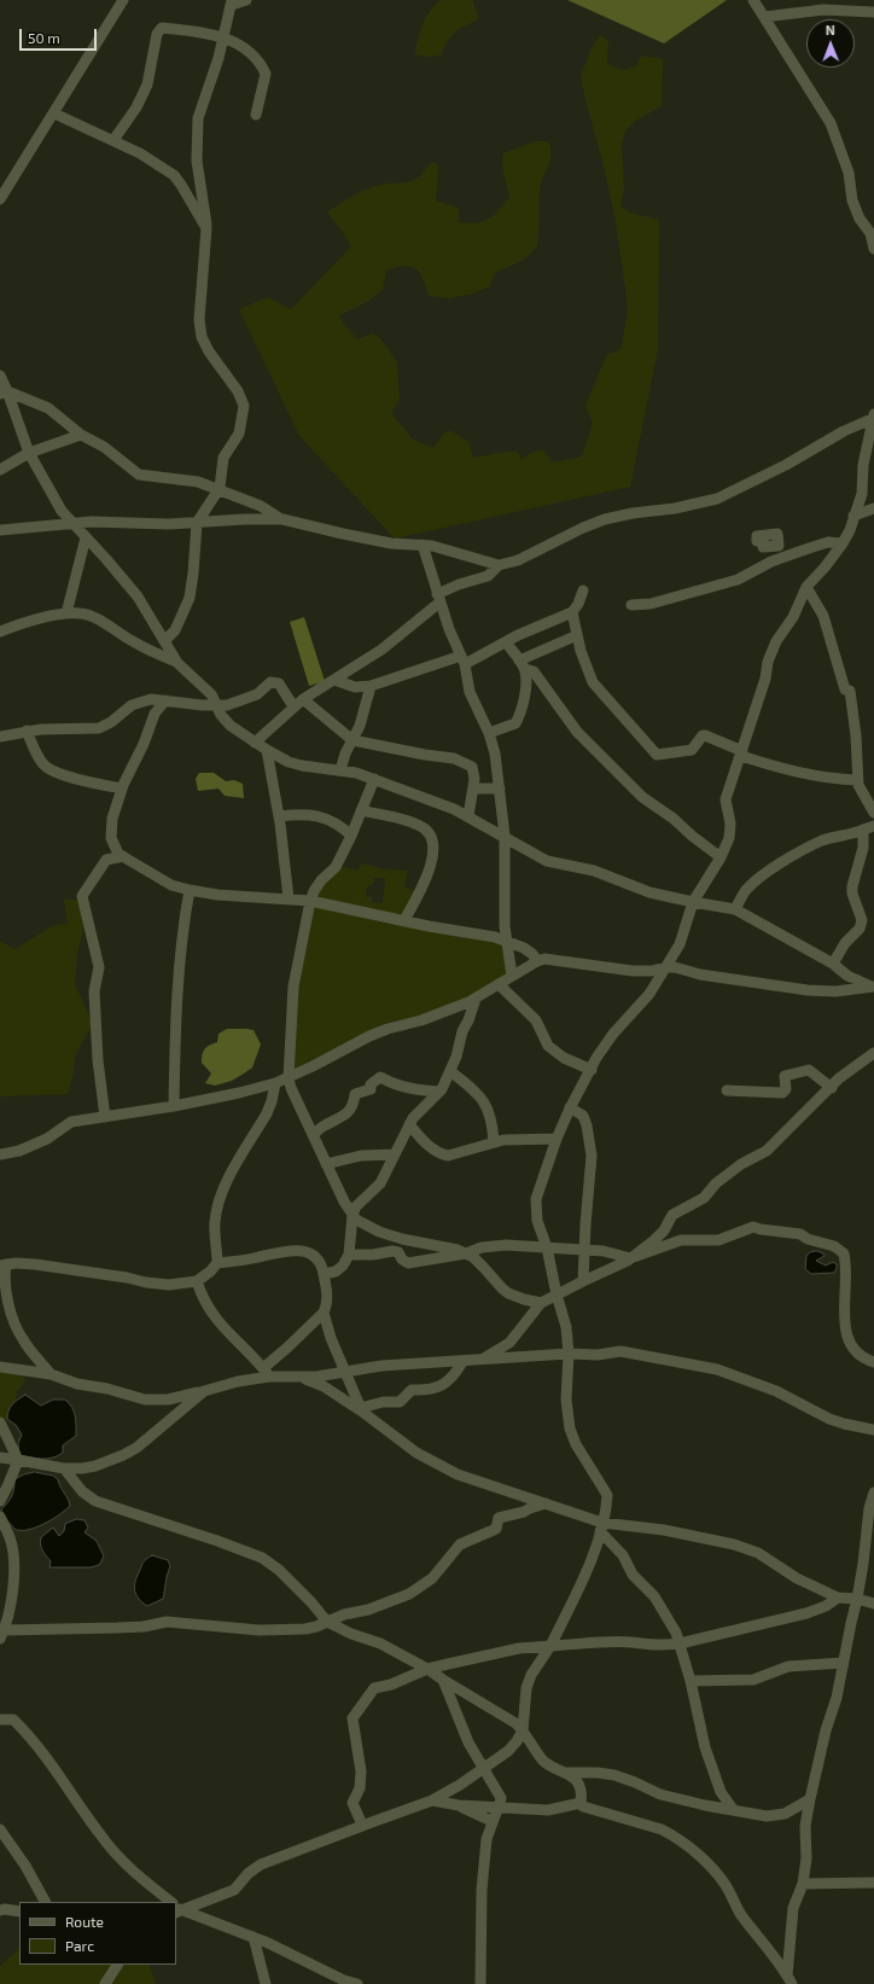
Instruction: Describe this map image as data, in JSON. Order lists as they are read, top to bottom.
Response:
{
  "legend": ["Route", "Parc"],
  "scale_bar": "50 m",
  "north": "top"
}
